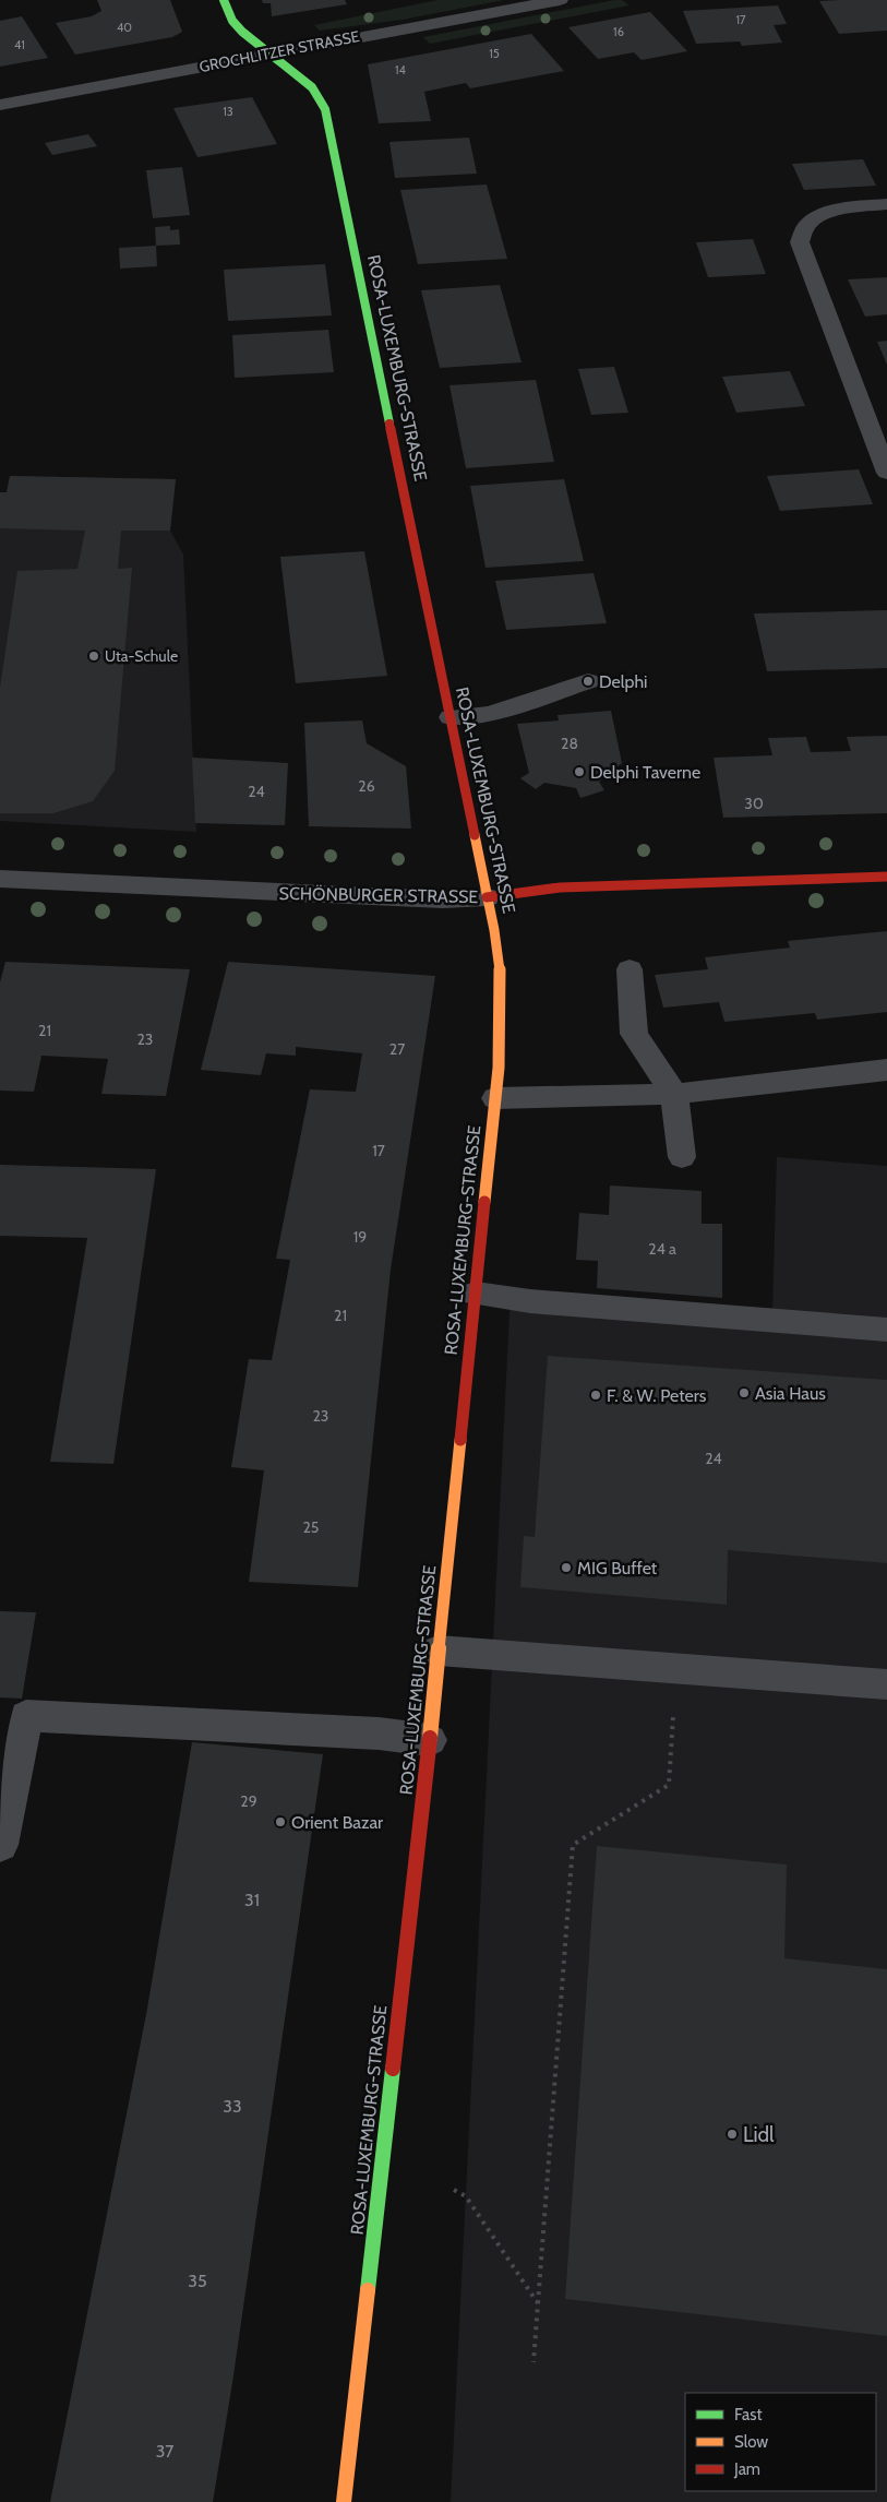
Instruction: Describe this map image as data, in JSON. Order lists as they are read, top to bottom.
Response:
{
  "streets": {
    "main road": ["ROSA-LUXEMBURG-STRASSE", "SCHÖNBURGER STRASSE"],
    "street": ["GROCHLITZER STRASSE"]
  },
  "crossings": [
    ["GROCHLITZER STRASSE", "ROSA-LUXEMBURG-STRASSE"],
    ["ROSA-LUXEMBURG-STRASSE", "SCHÖNBURGER STRASSE"]
  ],
  "places": [
    "Uta-Schule",
    "Delphi",
    "Delphi Taverne",
    "Asia Haus",
    "F. & W. Peters",
    "MIG Buffet",
    "Orient Bazar",
    "Lidl"
  ],
  "house_numbers": [
    "17",
    "40",
    "16",
    "41",
    "15",
    "14",
    "13",
    "28",
    "26",
    "24",
    "30",
    "21",
    "23",
    "27",
    "17",
    "19",
    "24 a",
    "21",
    "23",
    "24",
    "25",
    "29",
    "31",
    "33",
    "35",
    "37"
  ],
  "legend": ["Fast", "Slow", "Jam"]
}
